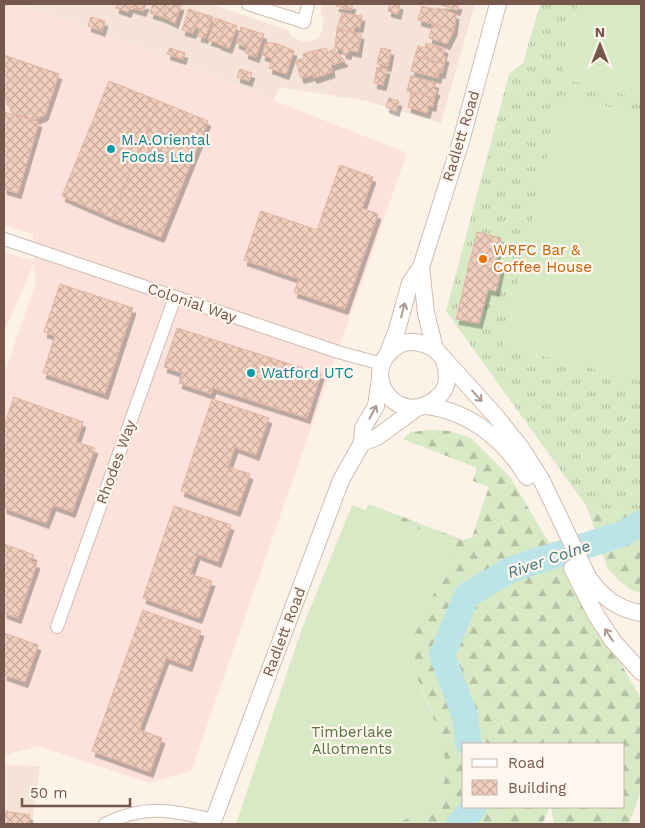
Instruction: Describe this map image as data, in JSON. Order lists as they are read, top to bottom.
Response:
{
  "streets": {
    "street": ["Radlett Road", "Colonial Way", "Rhodes Way"]
  },
  "crossings": [
    ["Radlett Road", "Colonial Way"],
    ["Colonial Way", "Rhodes Way"]
  ],
  "water": ["River Colne"],
  "parks": ["Timberlake Allotments"],
  "places": ["M.A.Oriental Foods Ltd", "WRFC Bar & Coffee House", "Watford UTC"],
  "legend": ["Road", "Building"],
  "scale_bar": "50 m",
  "north": "top"
}
